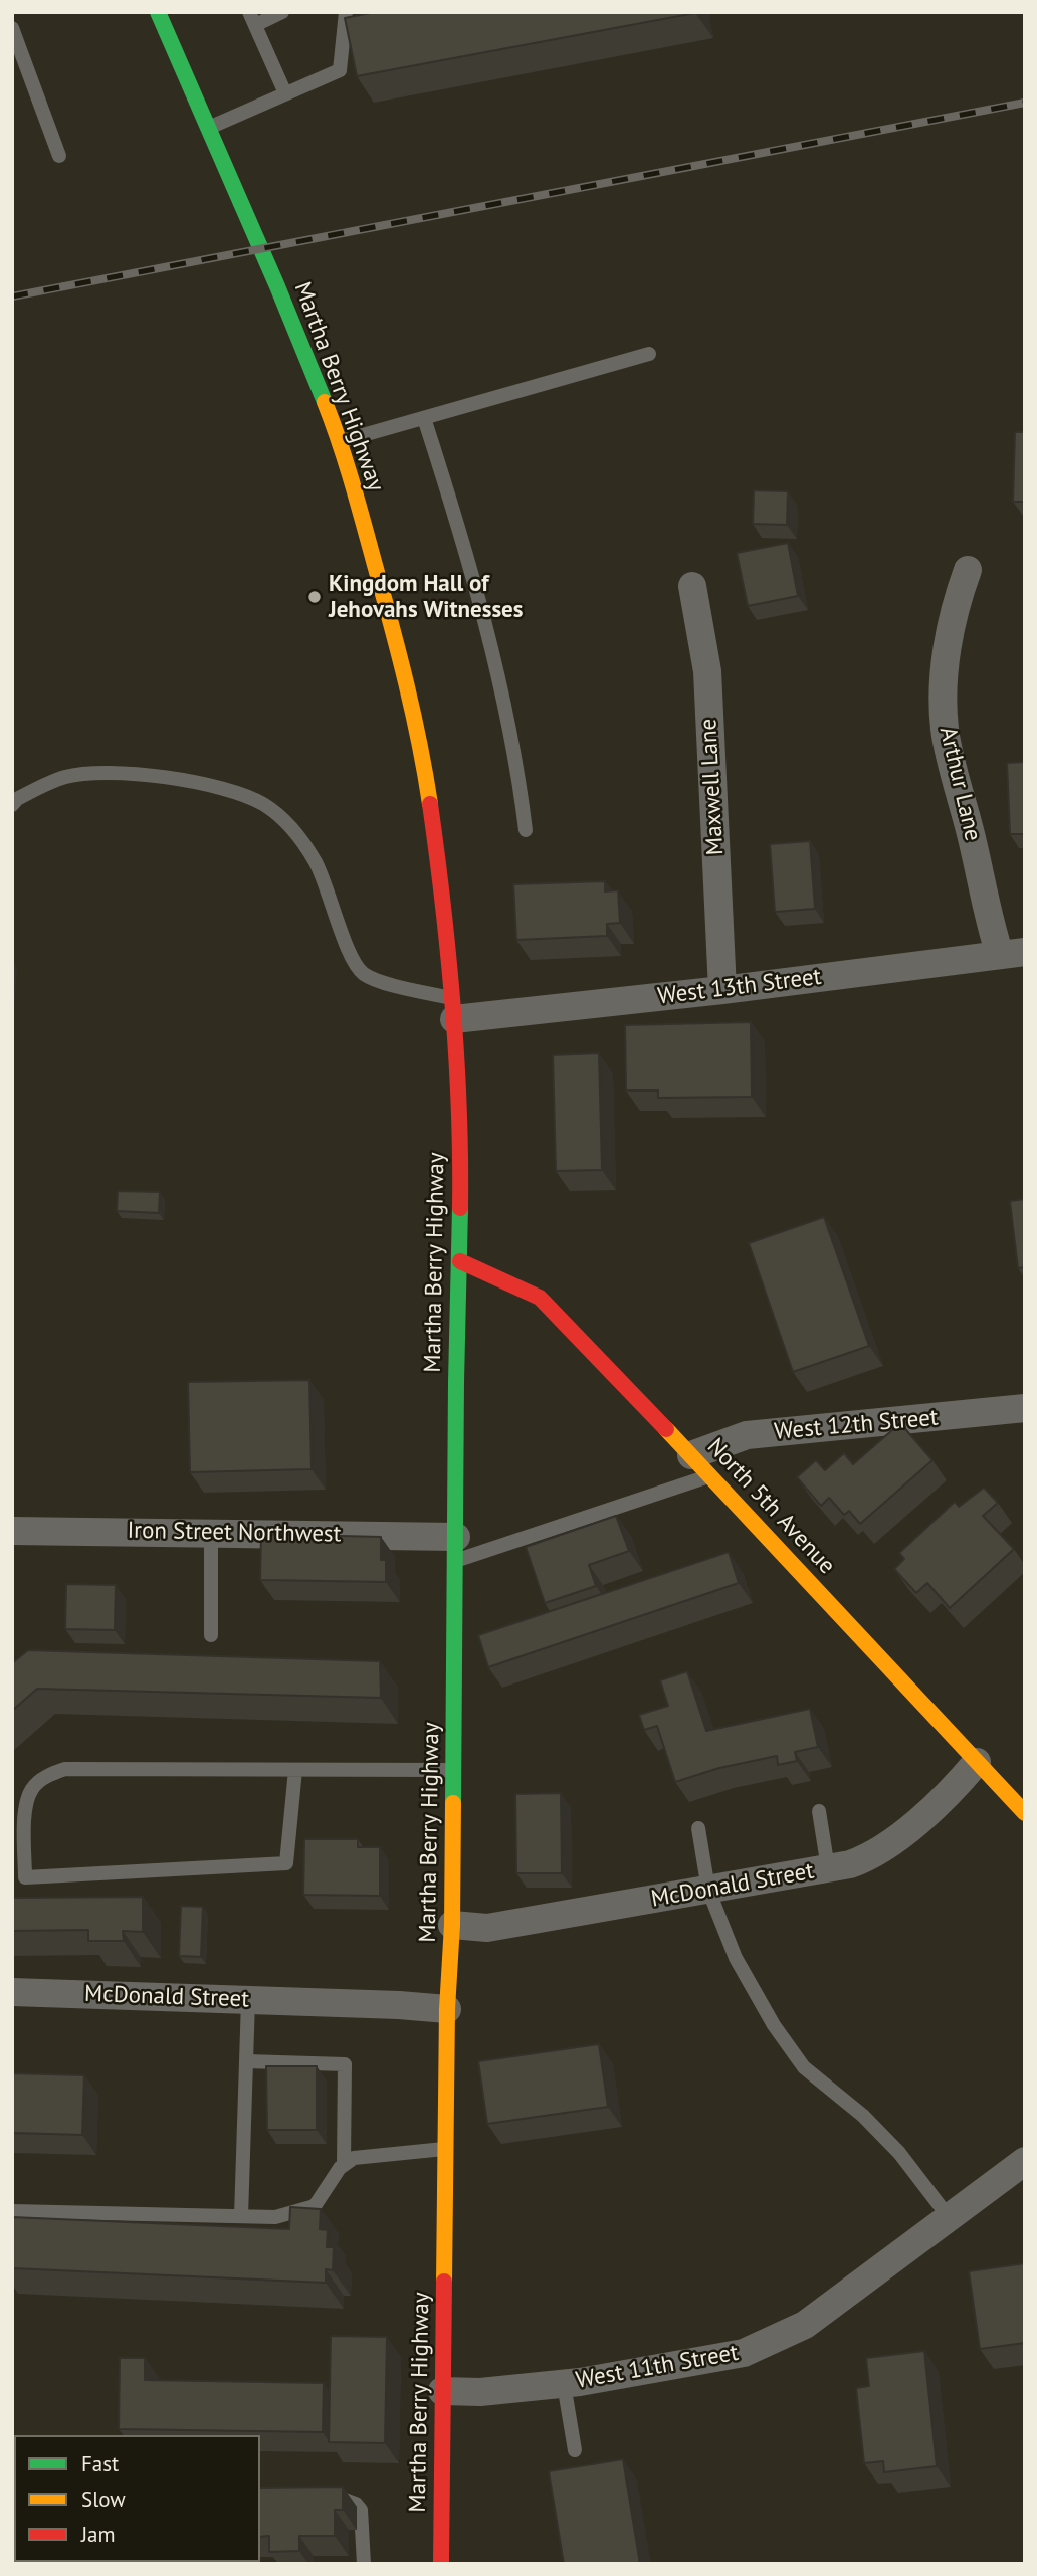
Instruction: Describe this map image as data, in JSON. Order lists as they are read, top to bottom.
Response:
{
  "streets": {
    "main road": ["Martha Berry Highway", "North 5th Avenue"],
    "street": [
      "Arthur Lane",
      "Maxwell Lane",
      "West 13th Street",
      "West 12th Street",
      "Iron Street Northwest",
      "McDonald Street",
      "West 11th Street"
    ]
  },
  "crossings": [
    ["Martha Berry Highway", "West 13th Street"],
    ["Martha Berry Highway", "North 5th Avenue"],
    ["Martha Berry Highway", "Iron Street Northwest"],
    ["Martha Berry Highway", "McDonald Street"],
    ["Martha Berry Highway", "West 11th Street"],
    ["Arthur Lane", "West 13th Street"],
    ["Maxwell Lane", "West 13th Street"],
    ["West 12th Street", "North 5th Avenue"],
    ["North 5th Avenue", "McDonald Street"]
  ],
  "places": ["Kingdom Hall of Jehovahs Witnesses"],
  "legend": ["Fast", "Slow", "Jam"]
}
